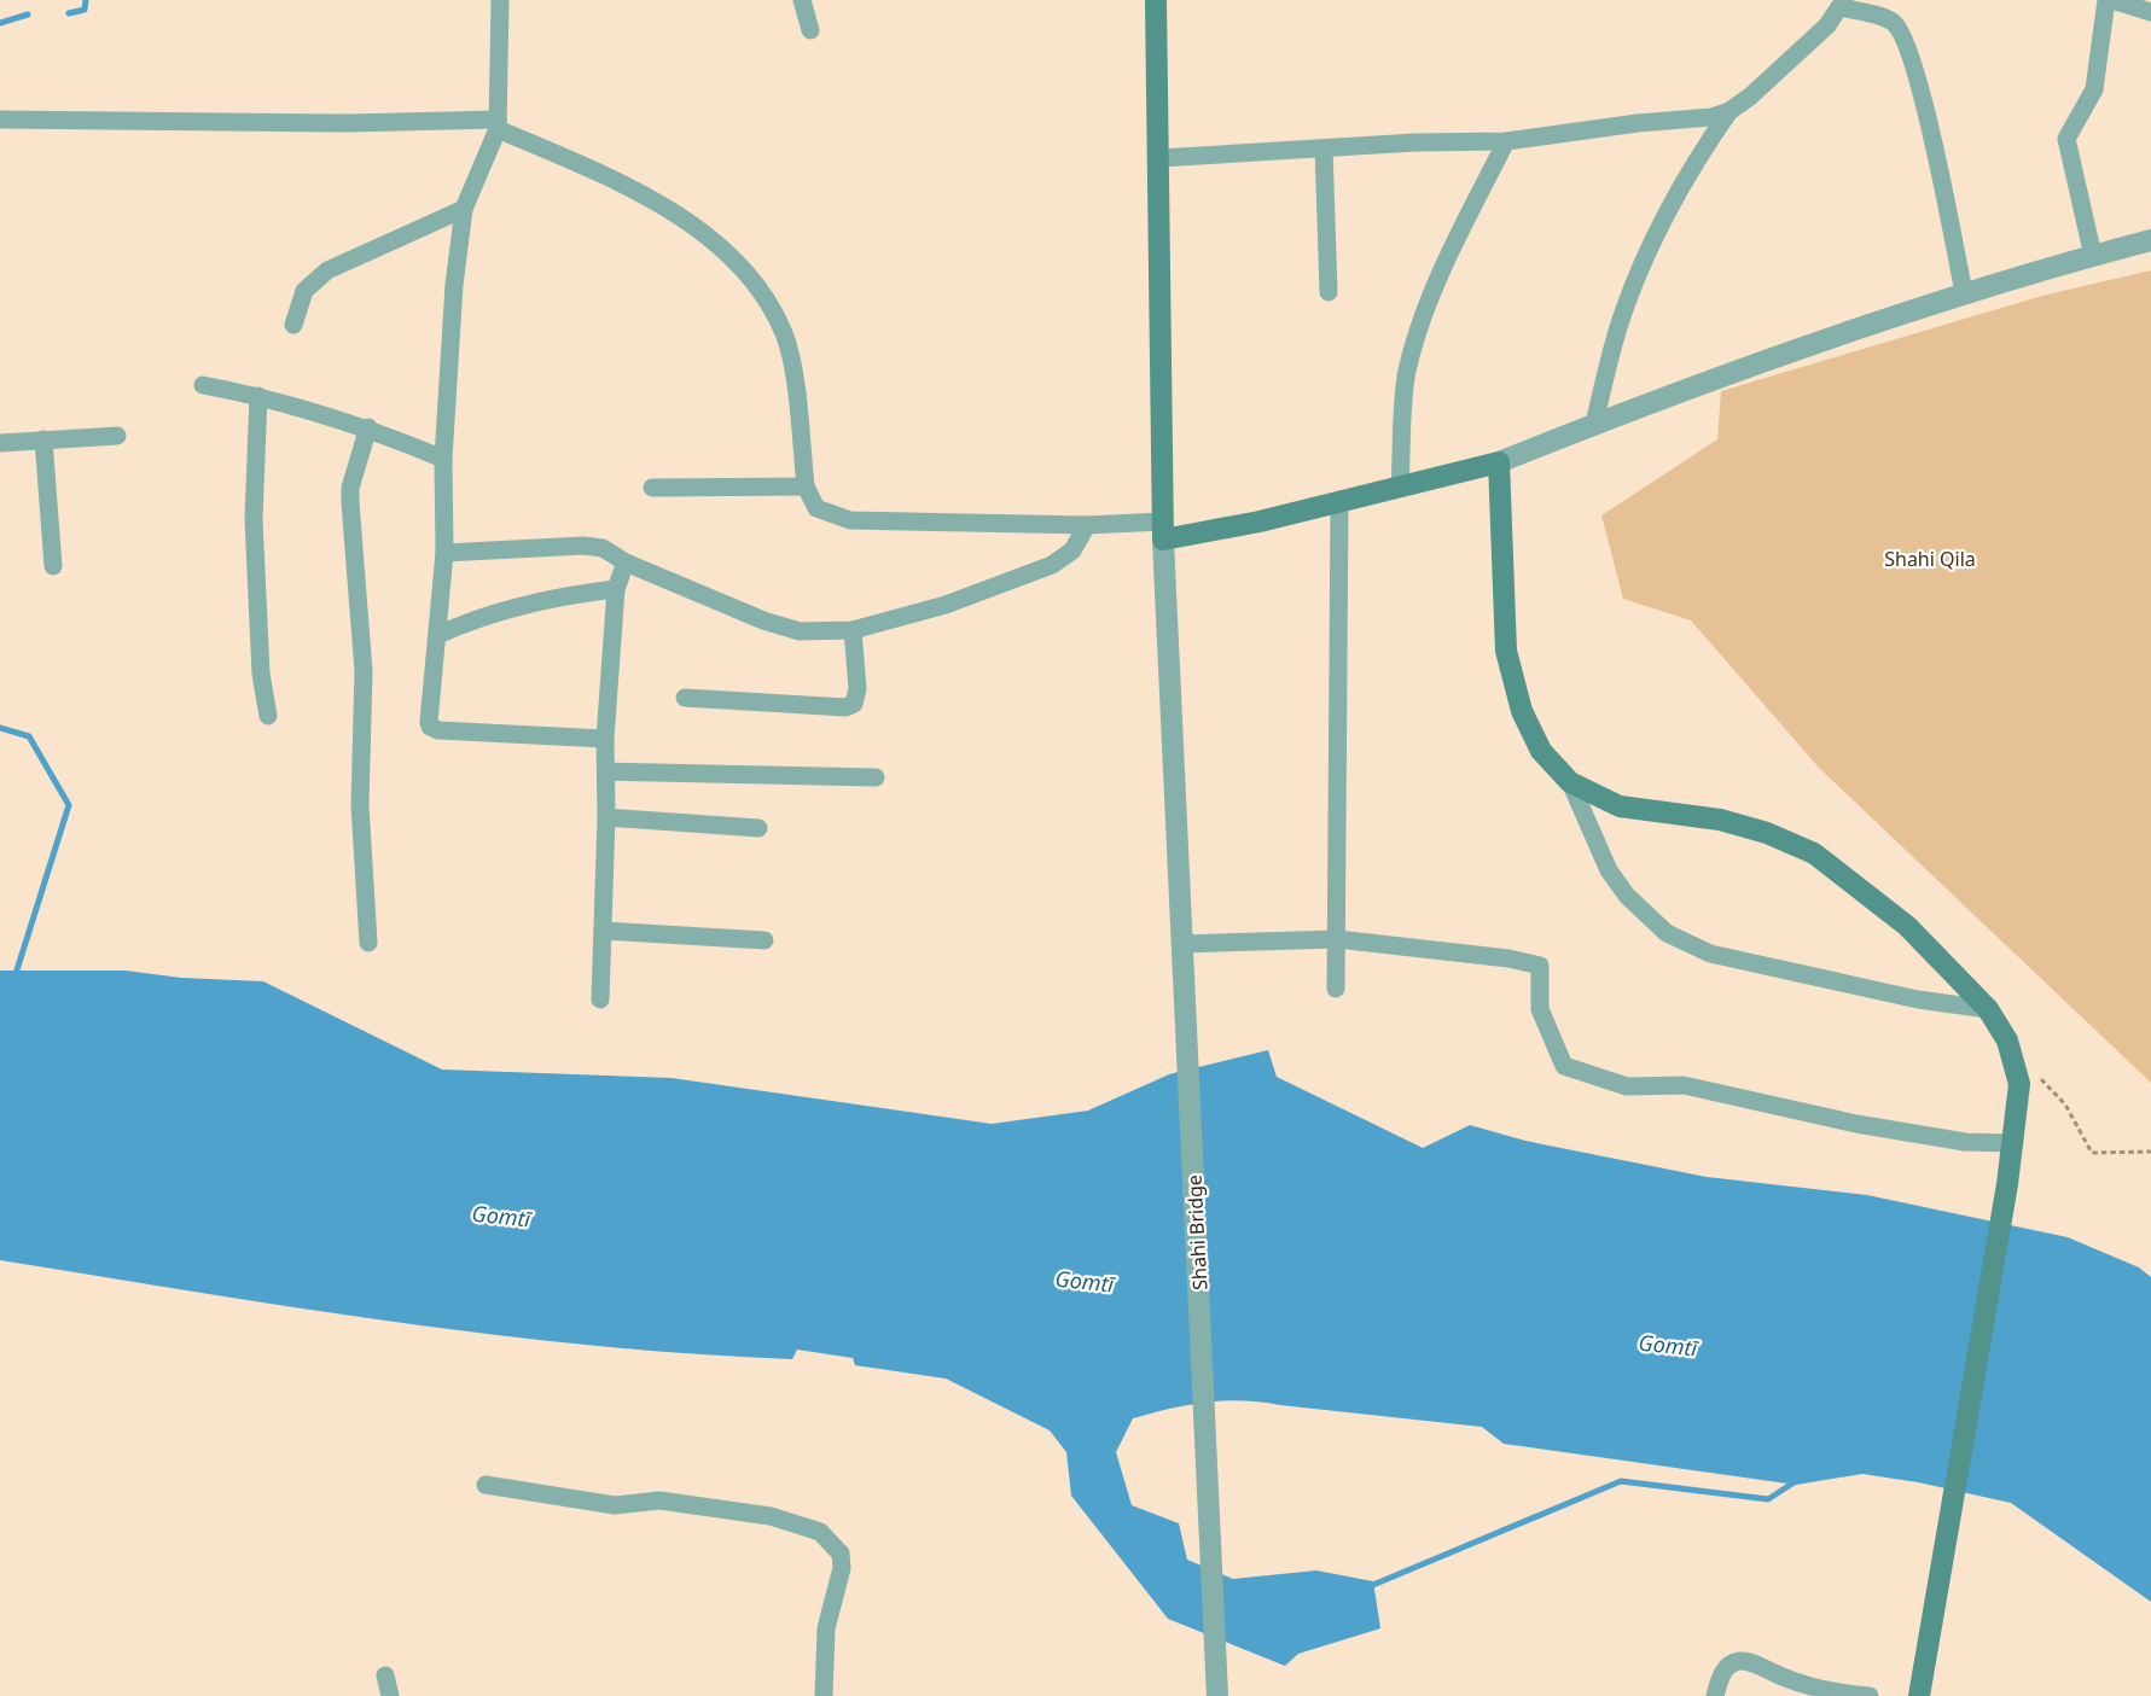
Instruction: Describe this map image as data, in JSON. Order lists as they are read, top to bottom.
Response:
{
  "streets": {
    "street": ["Shahi Bridge"]
  },
  "water": ["Gomtī"],
  "parks": ["Shahi Qila"]
}
